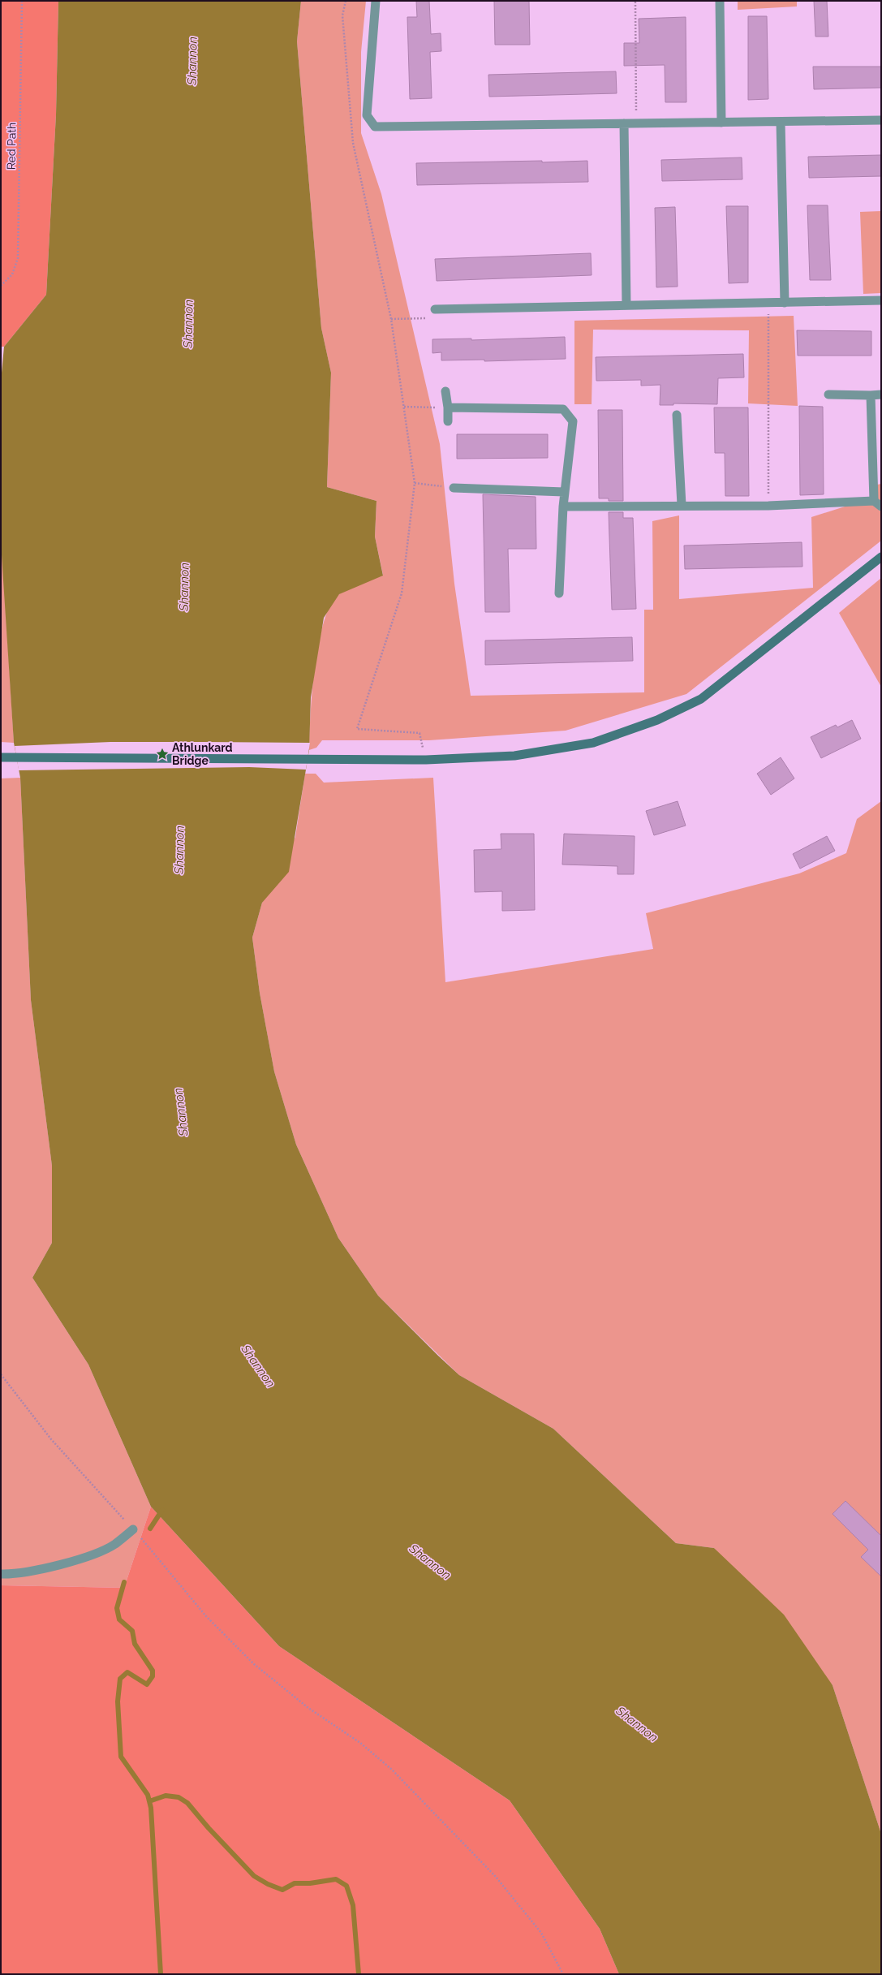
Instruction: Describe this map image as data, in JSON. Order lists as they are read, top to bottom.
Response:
{
  "streets": {
    "path": ["Red Path"]
  },
  "water": ["Shannon"],
  "places": {
    "place": ["Athlunkard Bridge"]
  }
}
